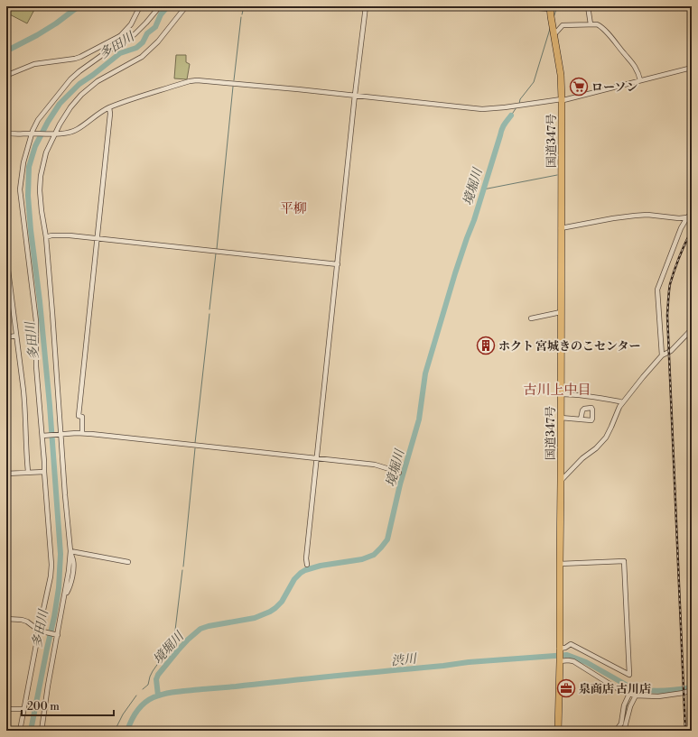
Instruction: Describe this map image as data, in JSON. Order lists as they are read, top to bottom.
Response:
{
  "streets": {
    "highway": ["国道347号"]
  },
  "districts": ["平柳", "古川上中目"],
  "water": ["多田川", "境堀川", "渋川"],
  "places": {
    "supermarket": ["ローソン"],
    "building": ["ホクト 宮城きのこセンター"],
    "office": ["泉商店 古川店"]
  },
  "scale_bar": "200 m"
}
